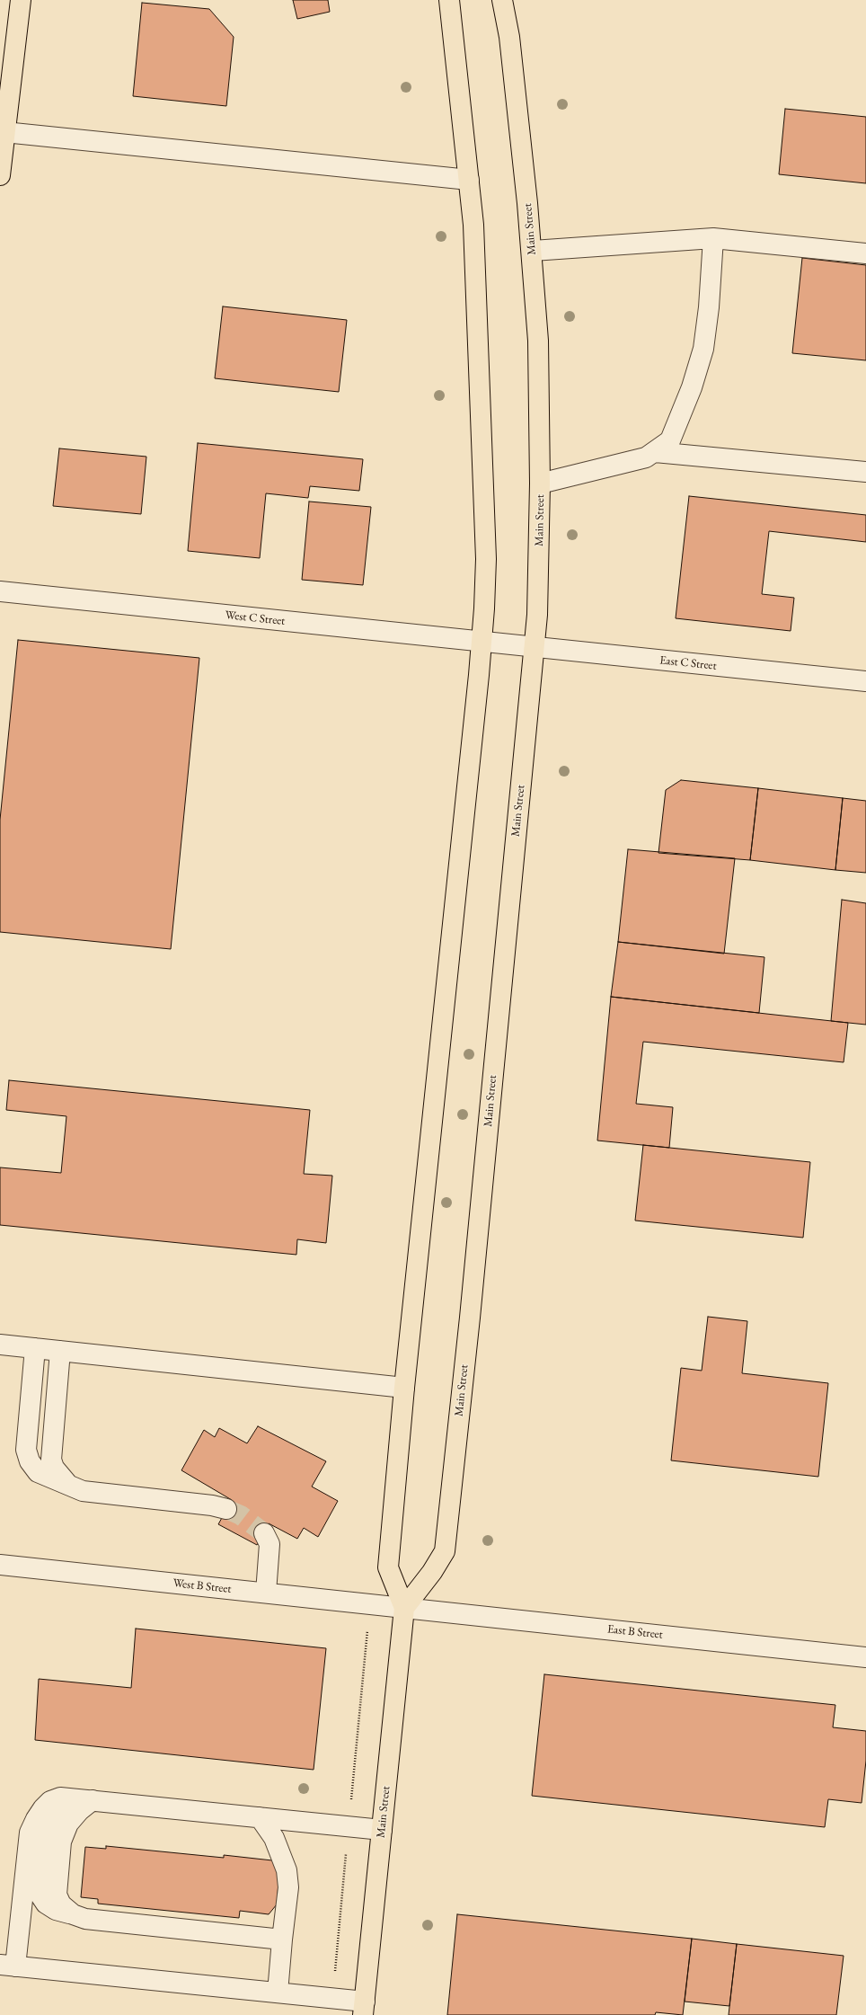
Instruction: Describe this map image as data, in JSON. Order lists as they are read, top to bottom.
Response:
{
  "streets": {
    "main road": ["Main Street"],
    "street": [
      "West C Street",
      "East C Street",
      "West B Street",
      "East B Street"
    ]
  },
  "crossings": [
    ["Main Street", "West C Street"],
    ["Main Street", "East C Street"],
    ["Main Street", "West B Street"],
    ["Main Street", "East B Street"],
    ["West C Street", "East C Street"],
    ["West B Street", "East B Street"]
  ]
}
